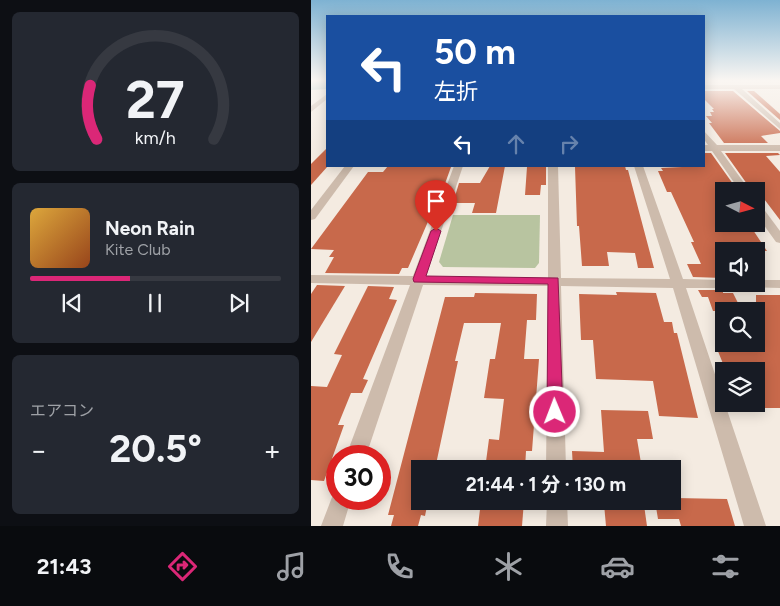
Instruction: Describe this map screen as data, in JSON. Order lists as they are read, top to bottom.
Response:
{
  "north": "right",
  "page": {
    "turn": ["50 m", "左折"],
    "song": ["Neon Rain", "Kite Club"],
    "tile": "エアコン",
    "heat": ["−", "20.5°", "+"],
    "limit": "30",
    "trip": "21:44 · 1 分 · 130 m",
    "tabs": "21:43",
    "gauge": ["27", "km/h"]
  }
}
